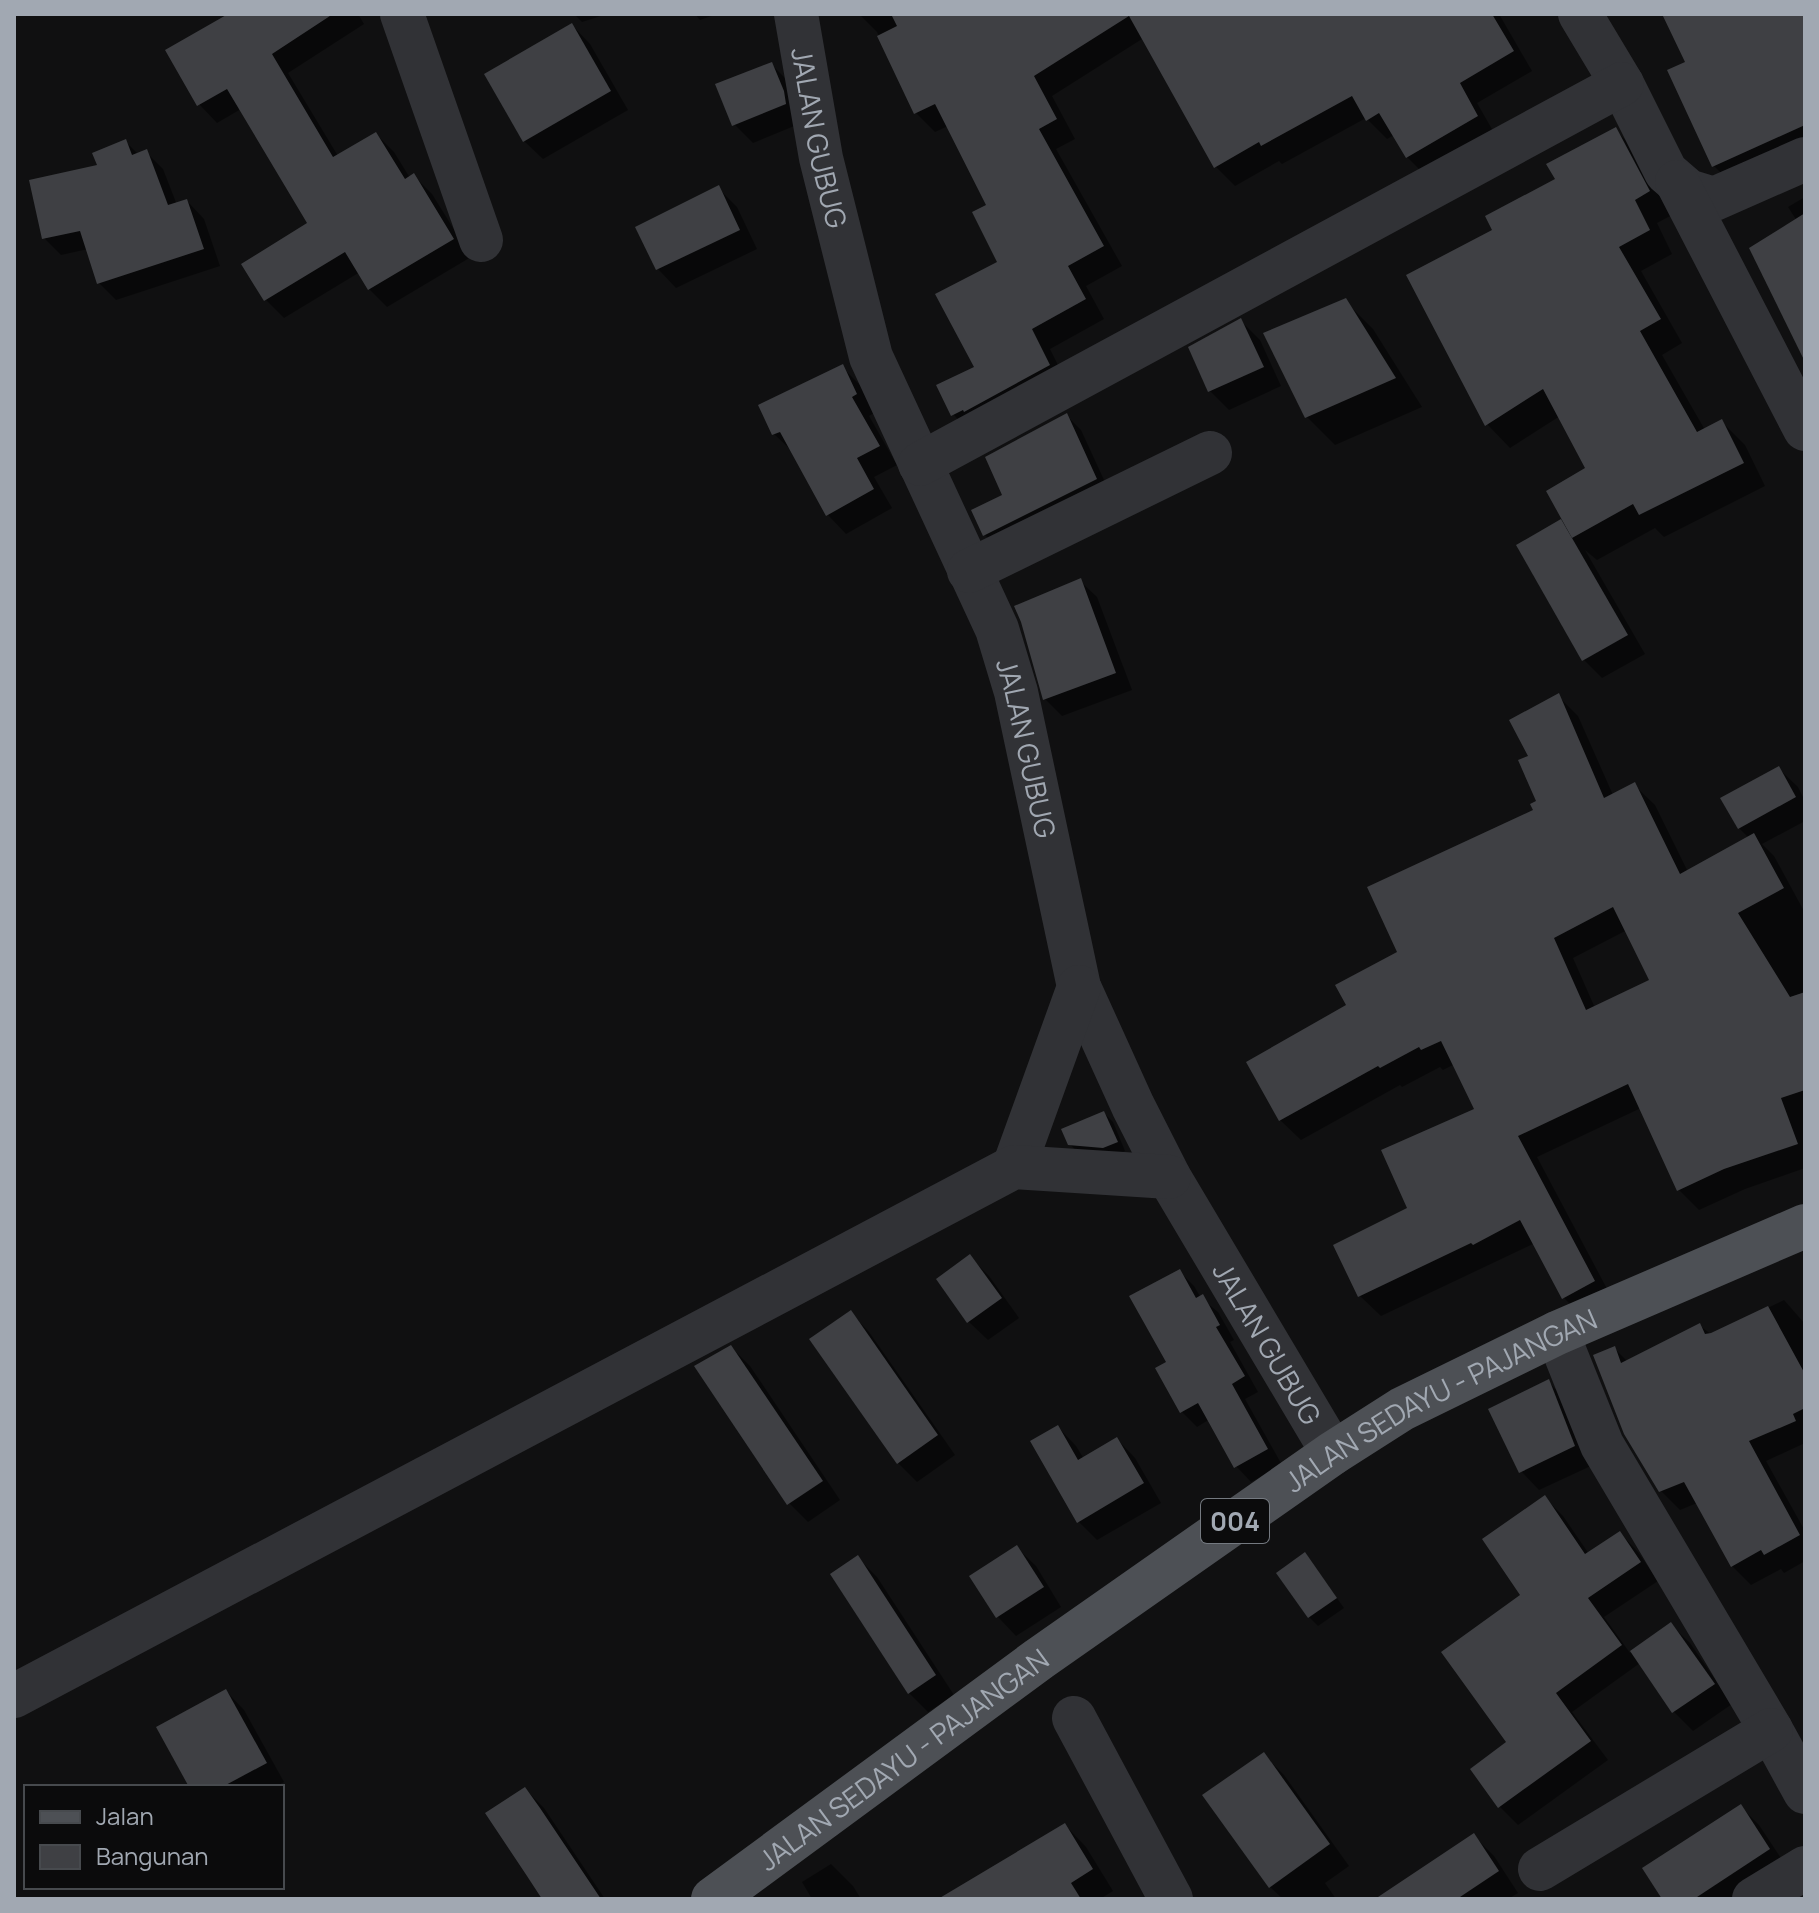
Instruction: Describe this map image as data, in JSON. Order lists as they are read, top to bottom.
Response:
{
  "streets": {
    "main road": ["JALAN SEDAYU - PAJANGAN", "004"],
    "street": ["JALAN GUBUG"]
  },
  "crossings": [
    ["JALAN GUBUG", "JALAN SEDAYU - PAJANGAN"]
  ],
  "legend": ["Jalan", "Bangunan"]
}
